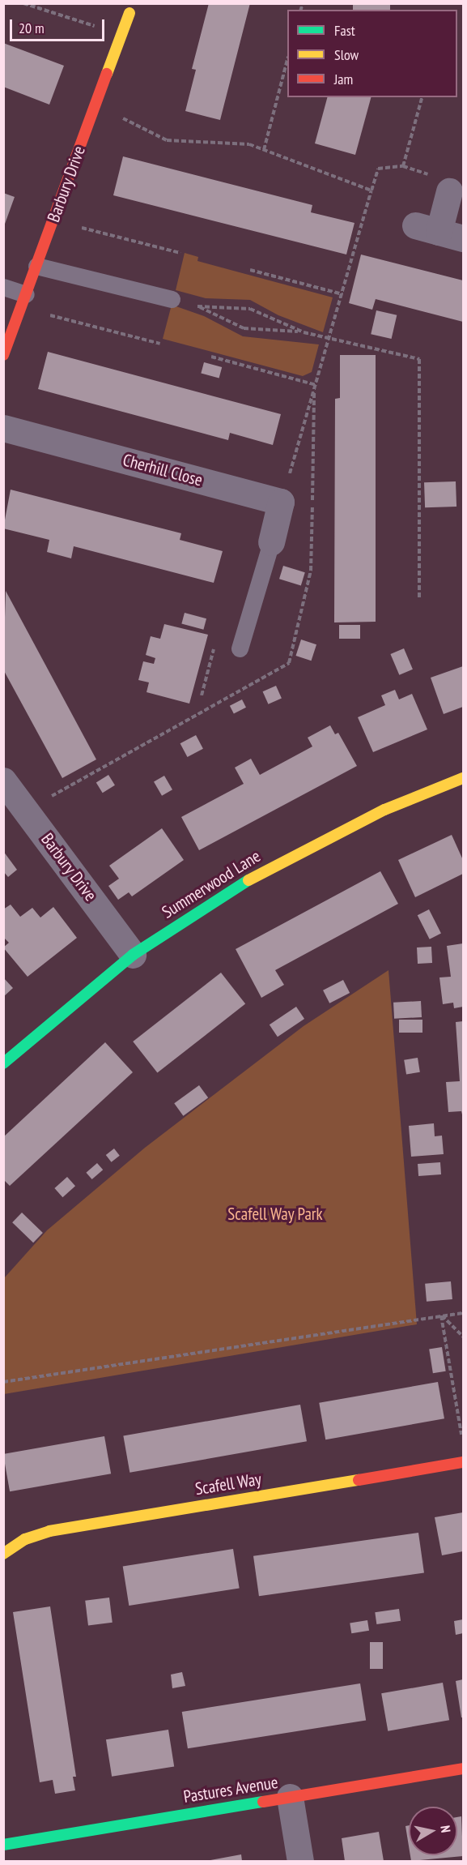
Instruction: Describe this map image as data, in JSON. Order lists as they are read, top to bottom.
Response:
{
  "streets": {
    "street": [
      "Barbury Drive",
      "Cherhill Close",
      "Summerwood Lane",
      "Scafell Way",
      "Pastures Avenue"
    ]
  },
  "crossings": [
    ["Barbury Drive", "Summerwood Lane"]
  ],
  "parks": ["Scafell Way Park"],
  "legend": ["Fast", "Slow", "Jam"],
  "scale_bar": "20 m",
  "north": "right"
}
